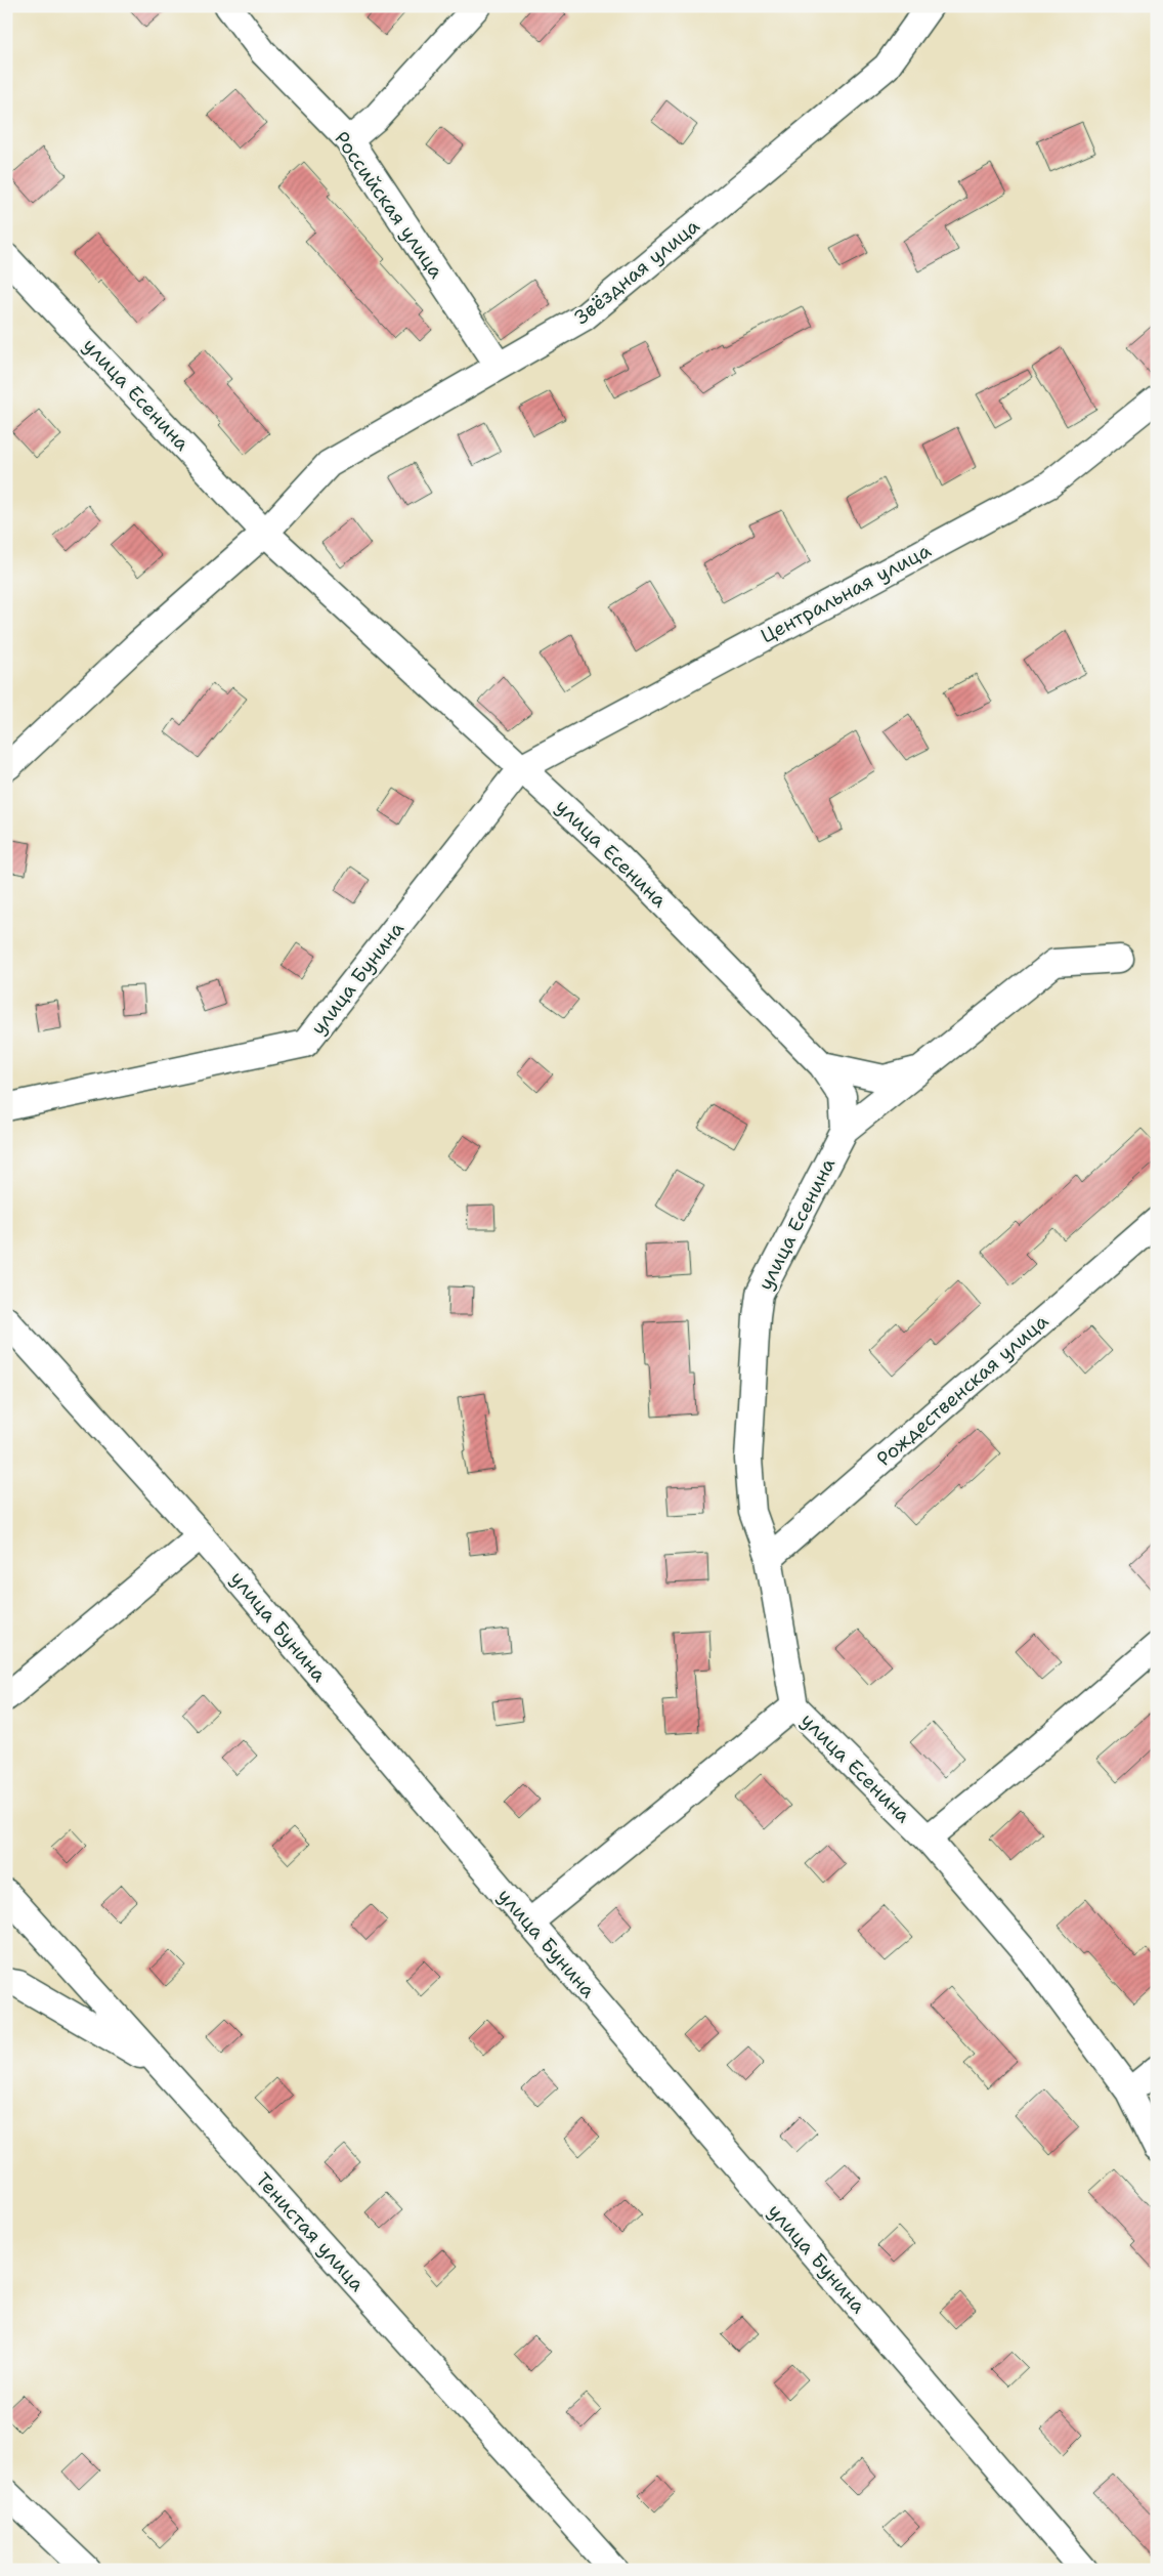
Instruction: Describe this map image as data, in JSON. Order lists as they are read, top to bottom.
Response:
{
  "streets": {
    "street": [
      "Российская улица",
      "Звёздная улица",
      "улица Есенина",
      "Центральная улица",
      "улица Бунина",
      "Рождественская улица",
      "Тенистая улица"
    ]
  },
  "crossings": [
    ["Российская улица", "Звёздная улица"],
    ["Звёздная улица", "улица Есенина"],
    ["улица Есенина", "Центральная улица"],
    ["улица Есенина", "улица Бунина"],
    ["улица Есенина", "Рождественская улица"],
    ["Центральная улица", "улица Бунина"]
  ]
}
